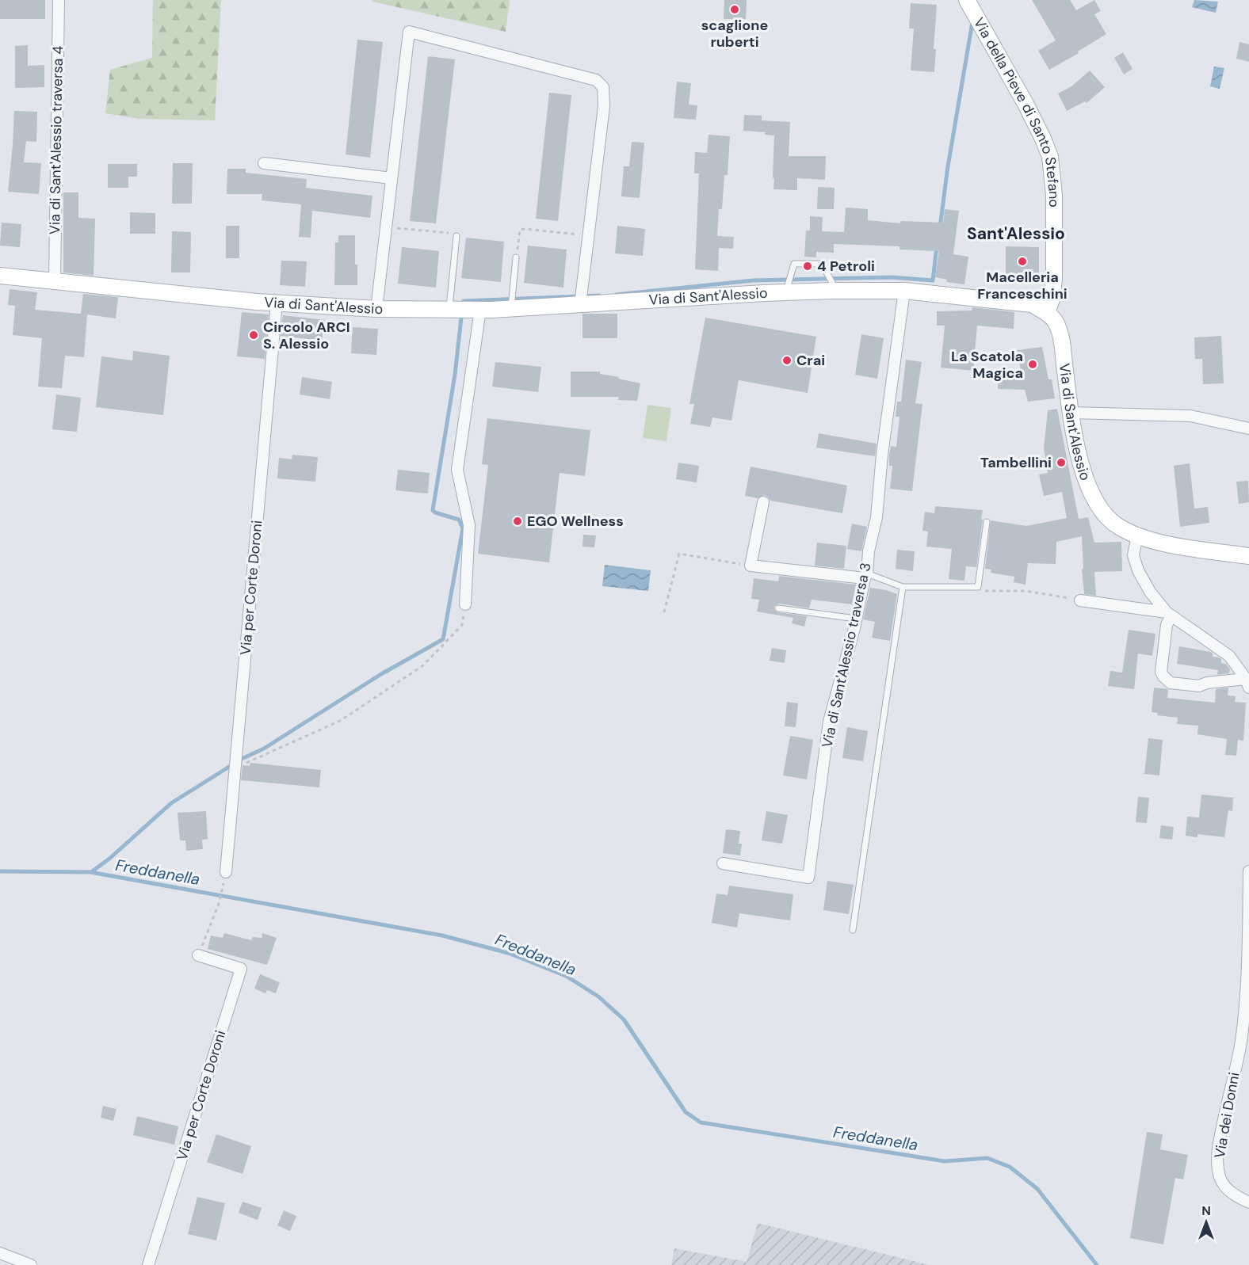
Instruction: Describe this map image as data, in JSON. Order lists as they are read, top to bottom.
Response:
{
  "streets": {
    "street": [
      "Via della Pieve di Santo Stefano",
      "Via di Sant'Alessio traversa 4",
      "Via di Sant'Alessio",
      "Via per Corte Doroni",
      "Via di Sant'Alessio traversa 3",
      "Via dei Donni"
    ]
  },
  "crossings": [
    ["Via della Pieve di Santo Stefano", "Via di Sant'Alessio"],
    ["Via di Sant'Alessio traversa 4", "Via di Sant'Alessio"],
    ["Via di Sant'Alessio", "Via per Corte Doroni"],
    ["Via di Sant'Alessio", "Via di Sant'Alessio traversa 3"]
  ],
  "districts": ["Sant'Alessio"],
  "water": ["Freddanella"],
  "places": [
    "scaglione ruberti",
    "Macelleria Franceschini",
    "4 Petroli",
    "Circolo ARCI S. Alessio",
    "Crai",
    "La Scatola Magica",
    "Tambellini",
    "EGO Wellness"
  ],
  "north": "top"
}
